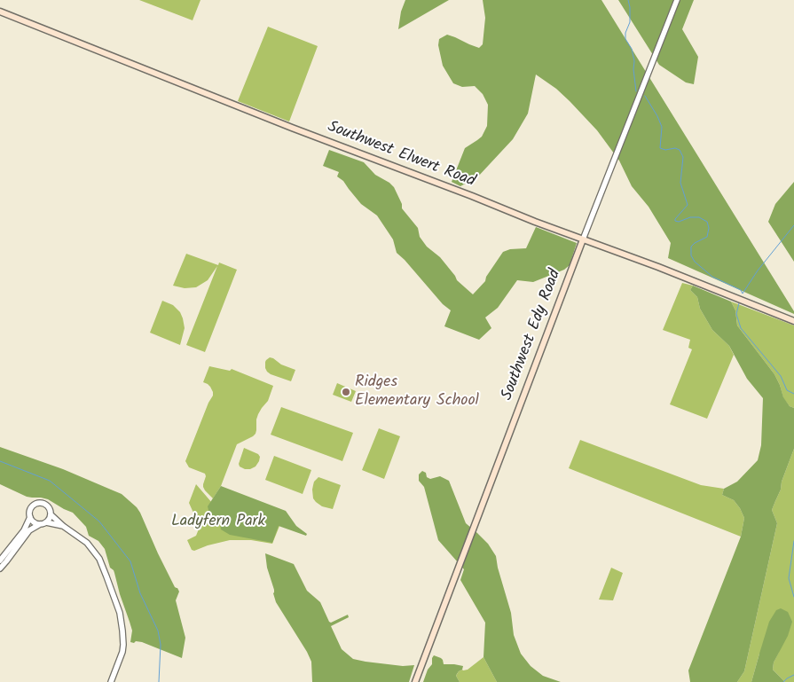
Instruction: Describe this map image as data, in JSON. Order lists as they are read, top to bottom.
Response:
{
  "streets": {
    "main road": ["Southwest Elwert Road", "Southwest Edy Road"]
  },
  "crossings": [
    ["Southwest Elwert Road", "Southwest Edy Road"]
  ],
  "parks": ["Ladyfern Park"],
  "places": ["Ridges Elementary School"]
}
